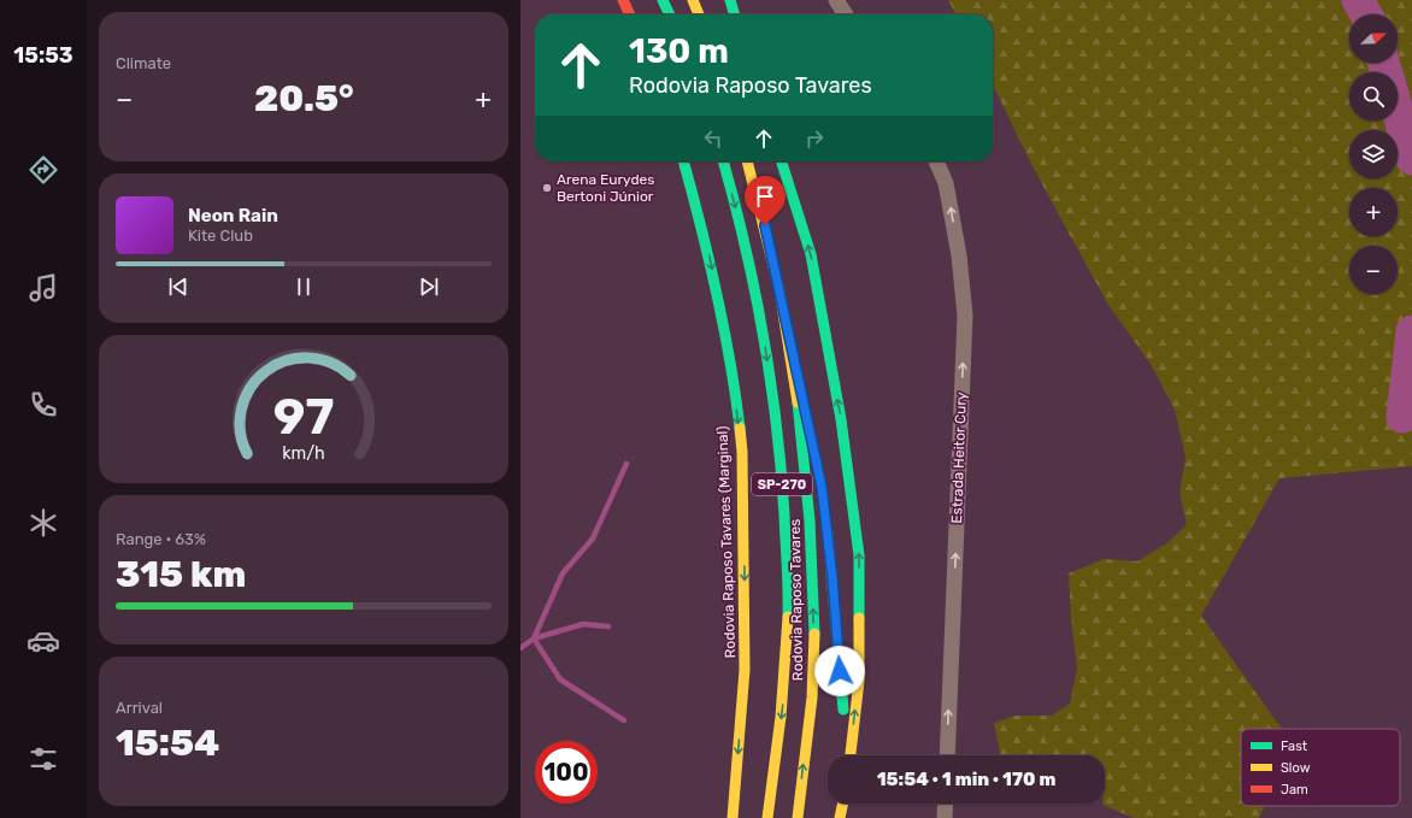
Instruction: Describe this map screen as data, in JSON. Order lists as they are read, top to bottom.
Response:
{
  "streets": {
    "highway": ["SP-270", "Rodovia Raposo Tavares (Marginal)", "Rodovia Raposo Tavares"],
    "street": ["Estrada Heitor Cury"]
  },
  "one_way": ["Estrada Heitor Cury"],
  "places": ["Arena Eurydes Bertoni Júnior"],
  "legend": ["Fast", "Slow", "Jam"],
  "north": "top right",
  "page": {
    "tabs": "15:53",
    "tile": [
      "Climate",
      ["Range · 63%", "315 km"],
      ["Arrival", "15:54"]
    ],
    "map_buttons": ["+", "−"],
    "turn": ["130 m", "Rodovia Raposo Tavares"],
    "heat": ["−", "20.5°", "+"],
    "song": ["Neon Rain", "Kite Club"],
    "limit": "100",
    "trip": "15:54 · 1 min · 170 m",
    "gauge": ["97", "km/h"]
  }
}
